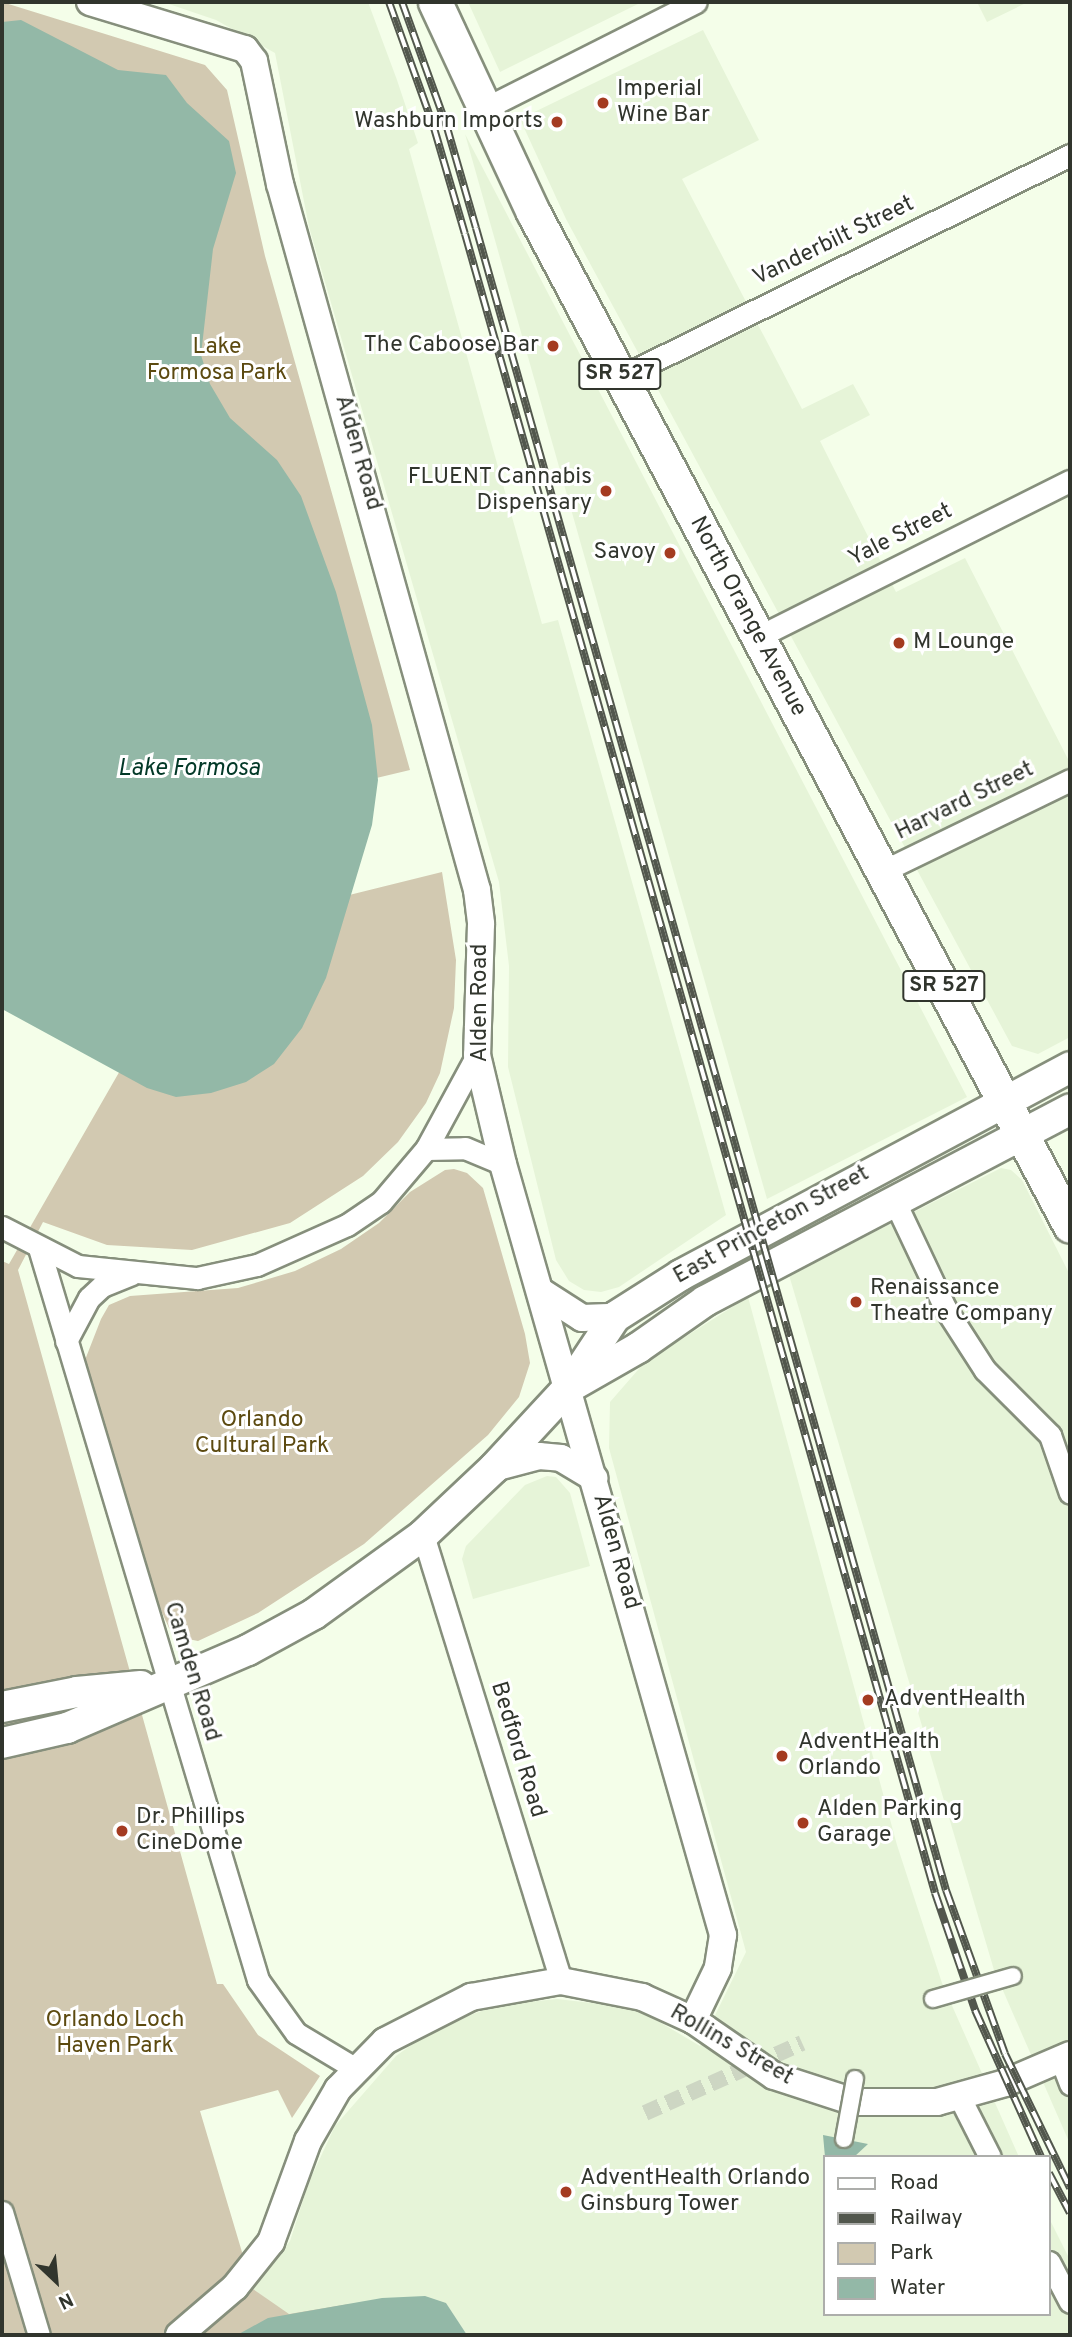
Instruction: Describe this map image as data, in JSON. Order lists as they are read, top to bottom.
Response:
{
  "streets": {
    "main road": ["SR 527", "North Orange Avenue", "East Princeton Street"],
    "street": [
      "Vanderbilt Street",
      "Alden Road",
      "Yale Street",
      "Harvard Street",
      "Camden Road",
      "Bedford Road",
      "Rollins Street"
    ]
  },
  "crossings": [
    ["Vanderbilt Street", "North Orange Avenue"],
    ["Alden Road", "East Princeton Street"],
    ["Alden Road", "Rollins Street"],
    ["Yale Street", "North Orange Avenue"],
    ["North Orange Avenue", "Harvard Street"],
    ["North Orange Avenue", "East Princeton Street"],
    ["East Princeton Street", "Camden Road"],
    ["East Princeton Street", "Bedford Road"],
    ["Camden Road", "Rollins Street"],
    ["Bedford Road", "Rollins Street"]
  ],
  "water": ["Lake Formosa"],
  "parks": ["Lake Formosa Park", "Orlando Cultural Park", "Orlando Loch Haven Park"],
  "places": [
    "Imperial Wine Bar",
    "Washburn Imports",
    "The Caboose Bar",
    "FLUENT Cannabis Dispensary",
    "Savoy",
    "M Lounge",
    "Renaissance Theatre Company",
    "AdventHealth",
    "AdventHealth Orlando",
    "Alden Parking Garage",
    "Dr. Phillips CineDome",
    "AdventHealth Orlando Ginsburg Tower"
  ],
  "legend": [
    "Road",
    "Railway",
    "Park",
    "Water"
  ],
  "north": "bottom right"
}
